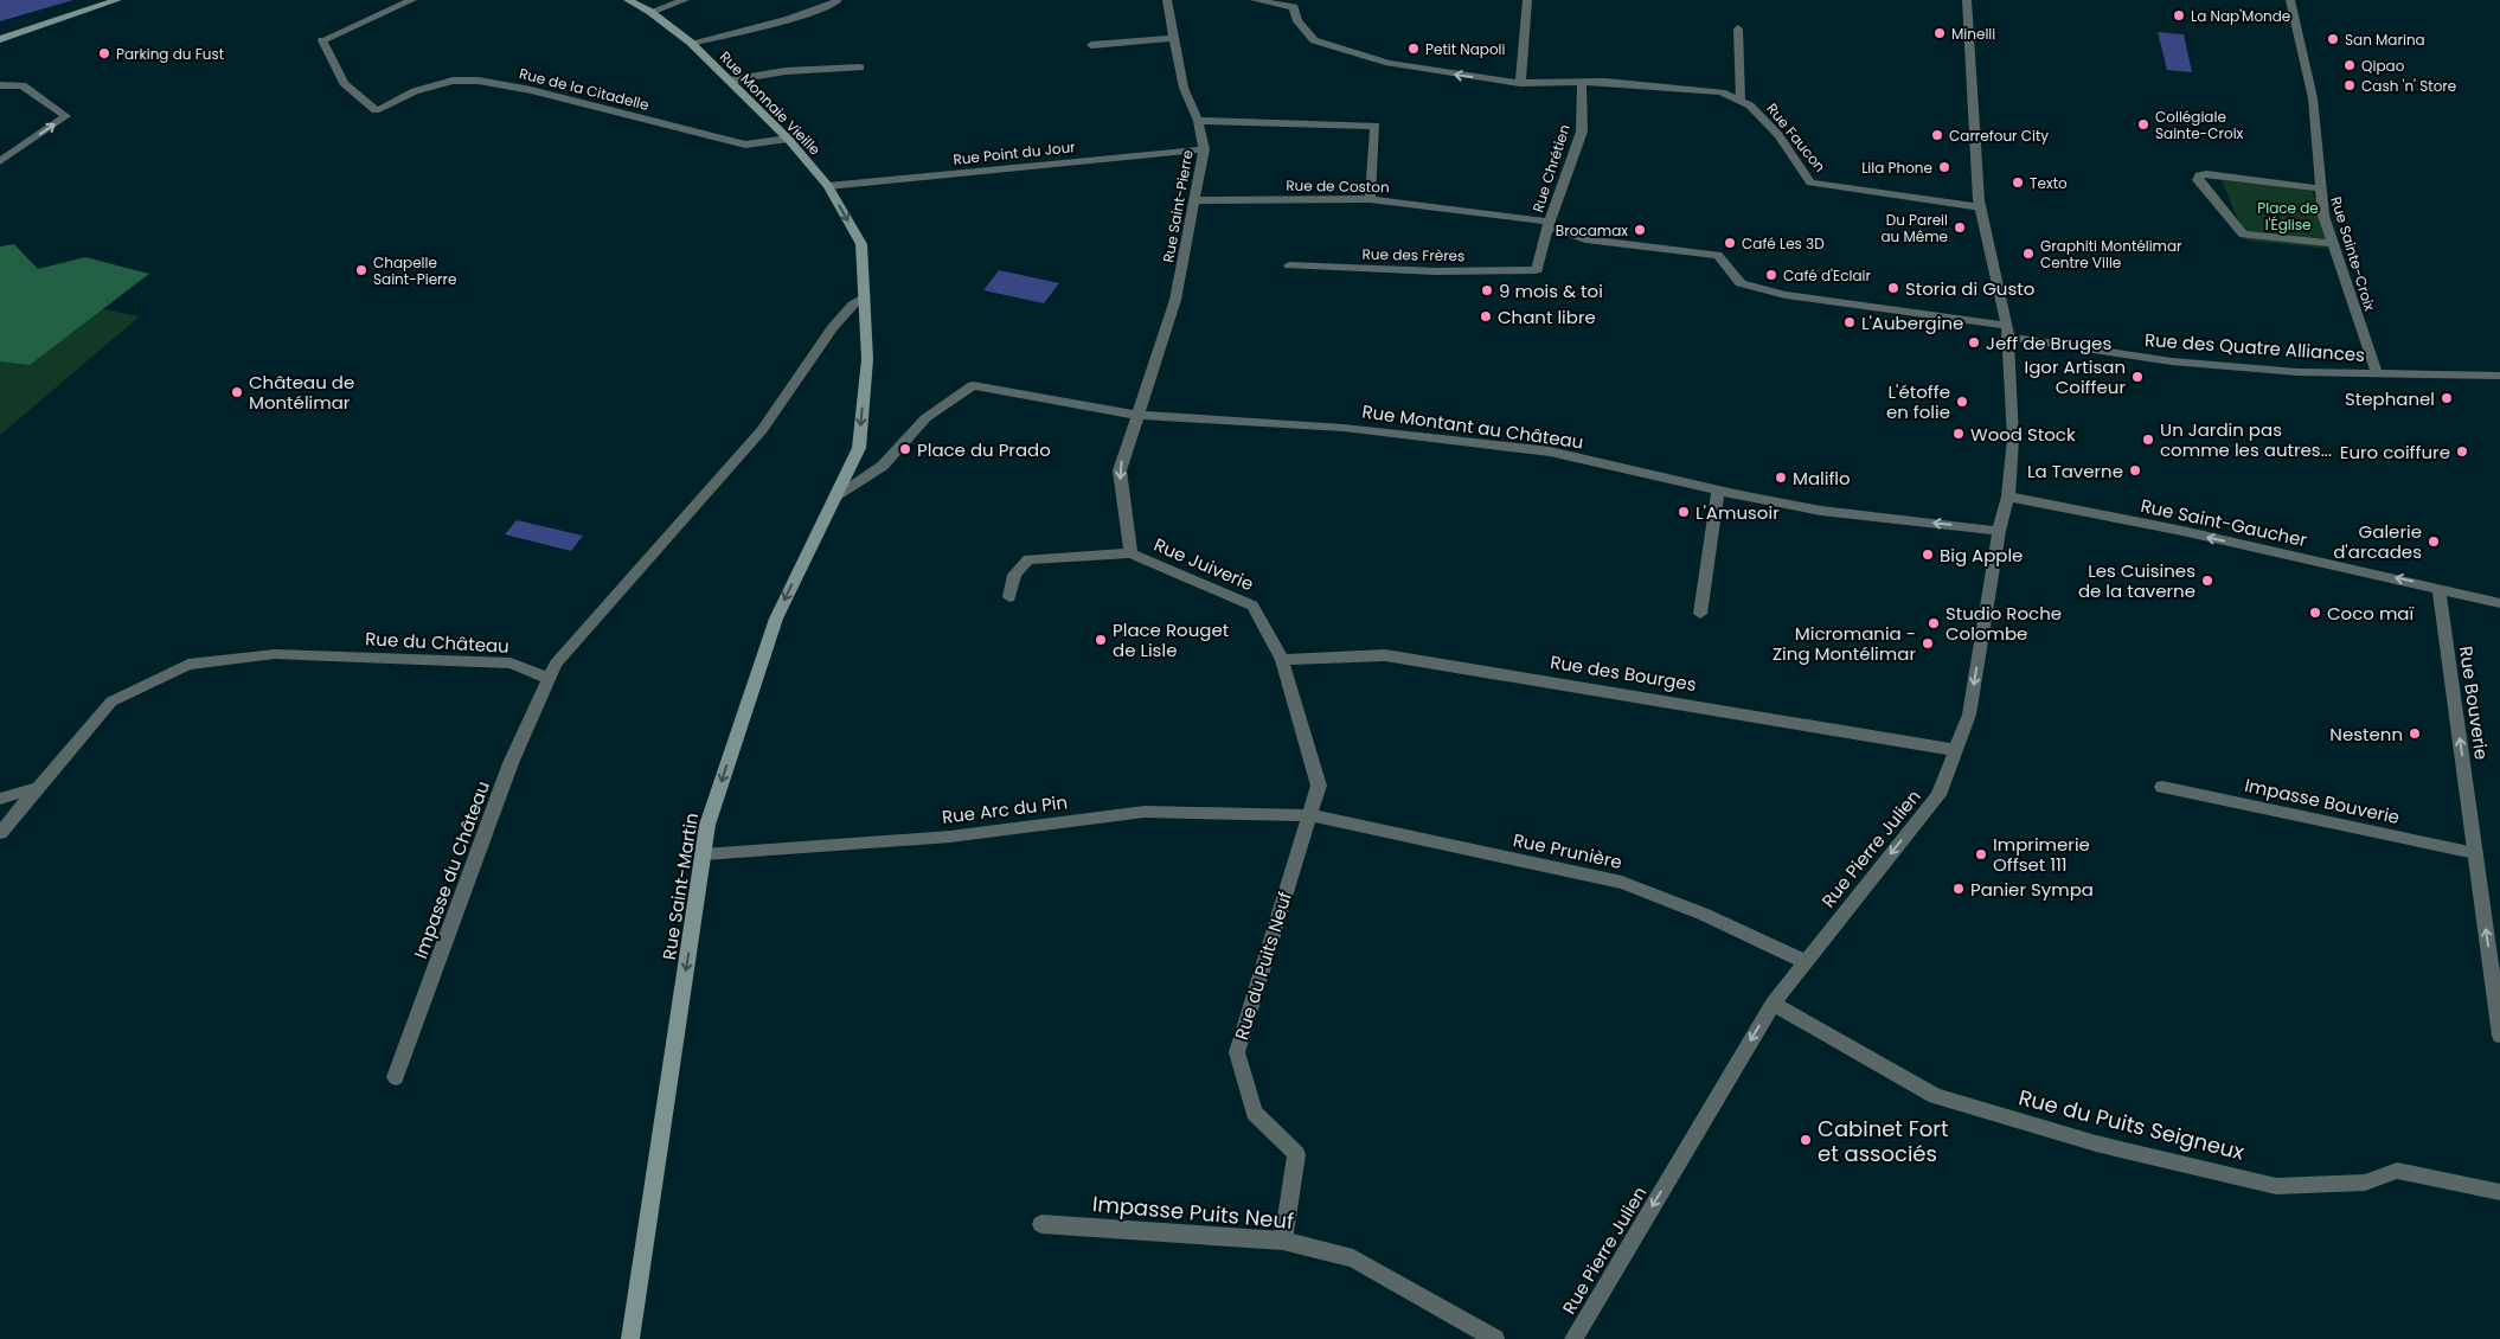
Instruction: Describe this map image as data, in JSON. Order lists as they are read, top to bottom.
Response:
{
  "streets": {
    "main road": ["Rue Monnaie Vieille", "Rue Saint-Martin"],
    "street": [
      "Rue de la Citadelle",
      "Rue Faucon",
      "Rue Point du Jour",
      "Rue Chrétien",
      "Rue de Coston",
      "Rue Saint-Pierre",
      "Rue Sainte-Croix",
      "Rue des Frères",
      "Rue des Quatre Alliances",
      "Rue Montant au Château",
      "Rue Saint-Gaucher",
      "Rue Juiverie",
      "Rue du Château",
      "Rue des Bourges",
      "Rue Bouverie",
      "Impasse Bouverie",
      "Rue Arc du Pin",
      "Rue Pierre Julien",
      "Rue Prunière",
      "Impasse du Château",
      "Rue du Puits Neuf",
      "Rue du Puits Seigneux",
      "Impasse Puits Neuf"
    ]
  },
  "crossings": [
    ["Rue de la Citadelle", "Rue Monnaie Vieille"],
    ["Rue Monnaie Vieille", "Rue Point du Jour"],
    ["Rue Monnaie Vieille", "Rue Saint-Martin"],
    ["Rue Faucon", "Rue Chrétien"],
    ["Rue Faucon", "Rue Pierre Julien"],
    ["Rue Point du Jour", "Rue Saint-Pierre"],
    ["Rue Chrétien", "Rue de Coston"],
    ["Rue Chrétien", "Rue des Frères"],
    ["Rue de Coston", "Rue Saint-Pierre"],
    ["Rue de Coston", "Rue des Quatre Alliances"],
    ["Rue Saint-Pierre", "Rue Montant au Château"],
    ["Rue Saint-Pierre", "Rue Juiverie"],
    ["Rue Sainte-Croix", "Rue des Quatre Alliances"],
    ["Rue des Quatre Alliances", "Rue Pierre Julien"],
    ["Rue Montant au Château", "Rue Juiverie"],
    ["Rue Montant au Château", "Rue Pierre Julien"],
    ["Rue Montant au Château", "Rue Saint-Martin"],
    ["Rue Saint-Gaucher", "Rue Bouverie"],
    ["Rue Saint-Gaucher", "Rue Pierre Julien"],
    ["Rue Juiverie", "Rue des Bourges"],
    ["Rue Juiverie", "Rue Arc du Pin"],
    ["Rue Juiverie", "Rue Prunière"],
    ["Rue Juiverie", "Rue du Puits Neuf"],
    ["Rue du Château", "Impasse du Château"],
    ["Rue des Bourges", "Rue Pierre Julien"],
    ["Rue Bouverie", "Impasse Bouverie"],
    ["Rue Arc du Pin", "Rue Prunière"],
    ["Rue Arc du Pin", "Rue Saint-Martin"],
    ["Rue Arc du Pin", "Rue du Puits Neuf"],
    ["Rue Pierre Julien", "Rue Prunière"],
    ["Rue Pierre Julien", "Rue du Puits Seigneux"],
    ["Rue Prunière", "Rue du Puits Neuf"],
    ["Rue du Puits Neuf", "Impasse Puits Neuf"]
  ],
  "one_way": [
    "Rue Saint-Gaucher",
    "Rue Bouverie",
    "Rue Pierre Julien",
    "Rue Saint-Martin"
  ],
  "parks": ["Place de l'Église"],
  "places": [
    "La Nap'Monde",
    "Minelli",
    "San Marina",
    "Petit Napoli",
    "Parking du Fust",
    "Qipao",
    "Cash 'n' Store",
    "Collégiale Sainte-Croix",
    "Carrefour City",
    "Lila Phone",
    "Texto",
    "Du Pareil au Même",
    "Brocamax",
    "Café Les 3D",
    "Graphiti Montélimar Centre Ville",
    "Chapelle Saint-Pierre",
    "Café d'Eclair",
    "Storia di Gusto",
    "9 mois & toi",
    "Chant libre",
    "L'Aubergine",
    "Jeff de Bruges",
    "Igor Artisan Coiffeur",
    "Château de Montélimar",
    "Stephanel",
    "L'étoffe en folie",
    "Wood Stock",
    "Un Jardin pas comme les autres...",
    "Place du Prado",
    "Euro coiffure",
    "La Taverne",
    "Maliflo",
    "L'Amusoir",
    "Galerie d'arcades",
    "Big Apple",
    "Les Cuisines de la taverne",
    "Coco maï",
    "Studio Roche Colombe",
    "Place Rouget de Lisle",
    "Micromania - Zing Montélimar",
    "Nestenn",
    "Imprimerie Offset 111",
    "Panier Sympa",
    "Cabinet Fort et associés"
  ]
}
